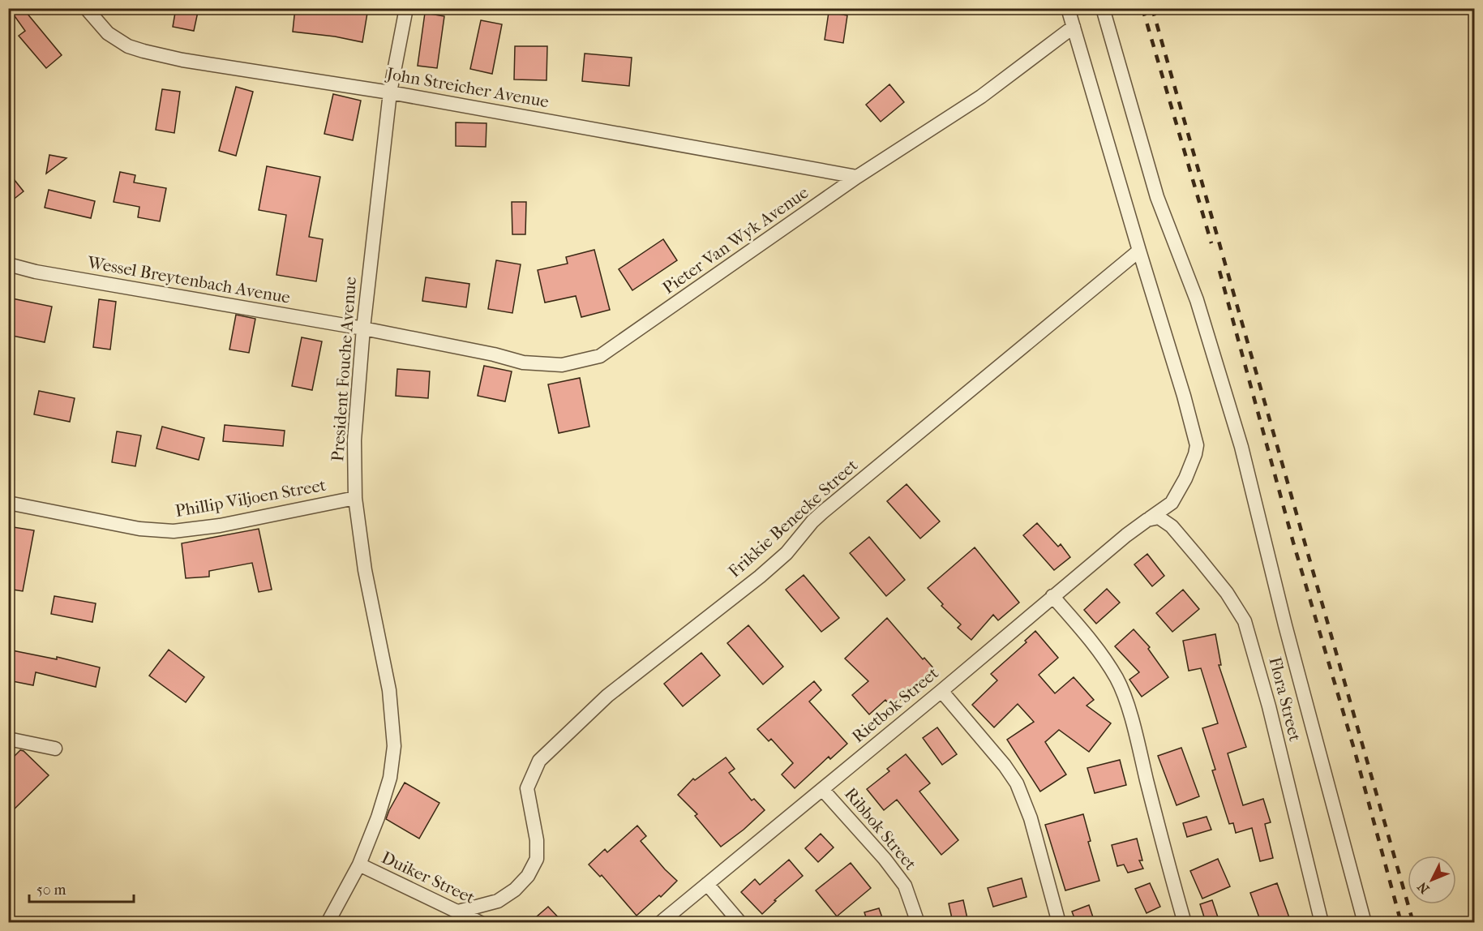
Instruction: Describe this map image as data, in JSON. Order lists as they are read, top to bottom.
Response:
{
  "streets": {
    "street": [
      "John Streicher Avenue",
      "Pieter Van Wyk Avenue",
      "Wessel Breytenbach Avenue",
      "President Fouche Avenue",
      "Phillip Viljoen Street",
      "Frikkie Benecke Street",
      "Flora Street",
      "Rietbok Street",
      "Ribbok Street",
      "Duiker Street"
    ]
  },
  "crossings": [
    ["John Streicher Avenue", "Pieter Van Wyk Avenue"],
    ["John Streicher Avenue", "President Fouche Avenue"],
    ["Pieter Van Wyk Avenue", "Wessel Breytenbach Avenue"],
    ["Pieter Van Wyk Avenue", "President Fouche Avenue"],
    ["Pieter Van Wyk Avenue", "Rietbok Street"],
    ["Wessel Breytenbach Avenue", "President Fouche Avenue"],
    ["President Fouche Avenue", "Phillip Viljoen Street"],
    ["President Fouche Avenue", "Duiker Street"],
    ["Frikkie Benecke Street", "Rietbok Street"],
    ["Frikkie Benecke Street", "Duiker Street"],
    ["Flora Street", "Rietbok Street"],
    ["Rietbok Street", "Ribbok Street"]
  ],
  "scale_bar": "50 m",
  "north": "bottom left"
}
